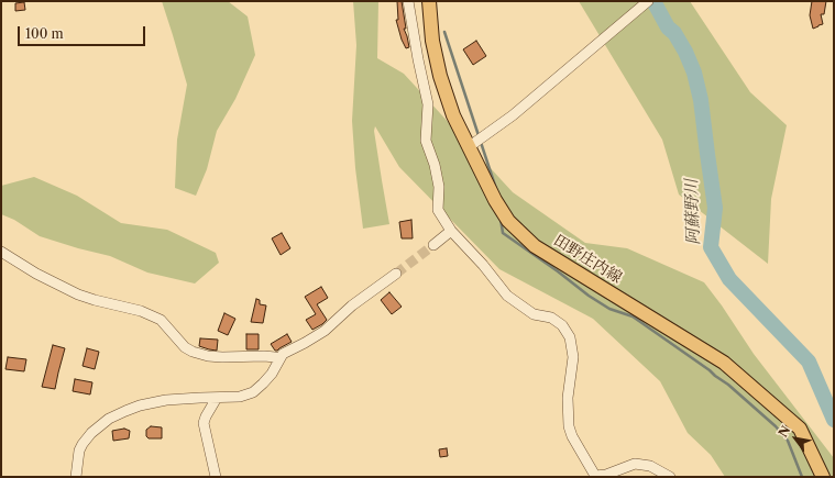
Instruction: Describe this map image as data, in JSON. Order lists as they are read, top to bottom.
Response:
{
  "streets": {
    "main road": ["田野庄内線"]
  },
  "water": ["阿蘇野川"],
  "scale_bar": "100 m",
  "north": "top left"
}
